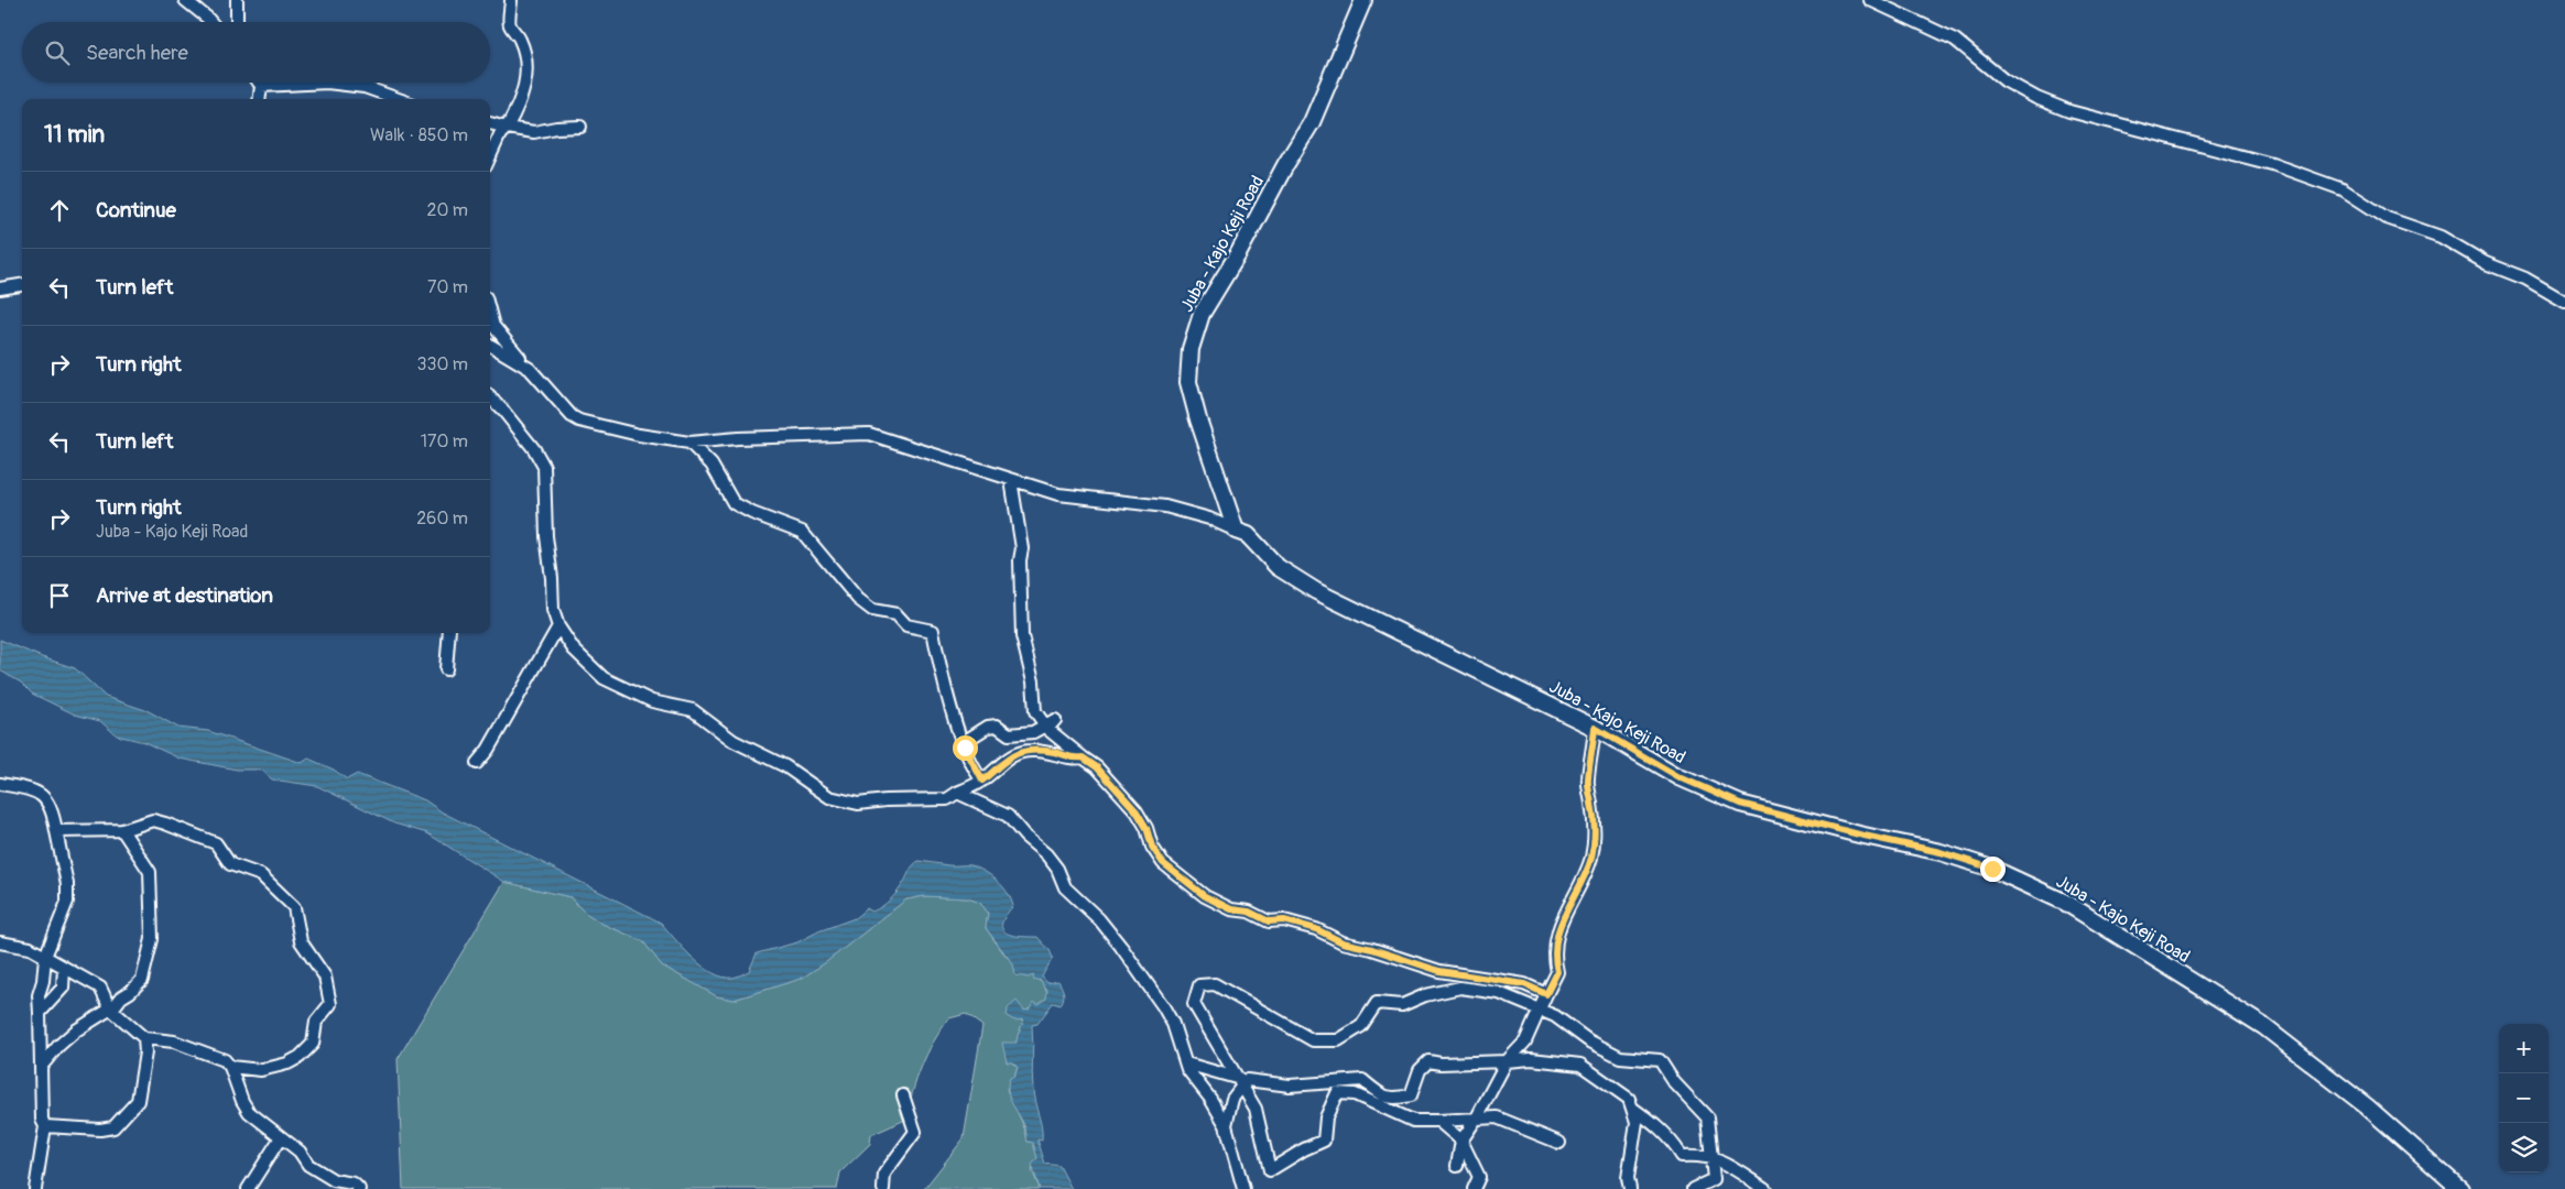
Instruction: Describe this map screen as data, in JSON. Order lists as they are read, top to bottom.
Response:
{
  "streets": {
    "main road": ["Juba - Kajo Keji Road"]
  },
  "page": {
    "search": "Search here",
    "heading": ["11 min", "Walk · 850 m"],
    "list": [
      ["Continue", "20 m"],
      ["Turn left", "70 m"],
      ["Turn right", "330 m"],
      ["Turn left", "170 m"],
      ["Turn right", "Juba - Kajo Keji Road", "260 m"],
      "Arrive at destination"
    ],
    "map_buttons": ["+", "−"]
  }
}
